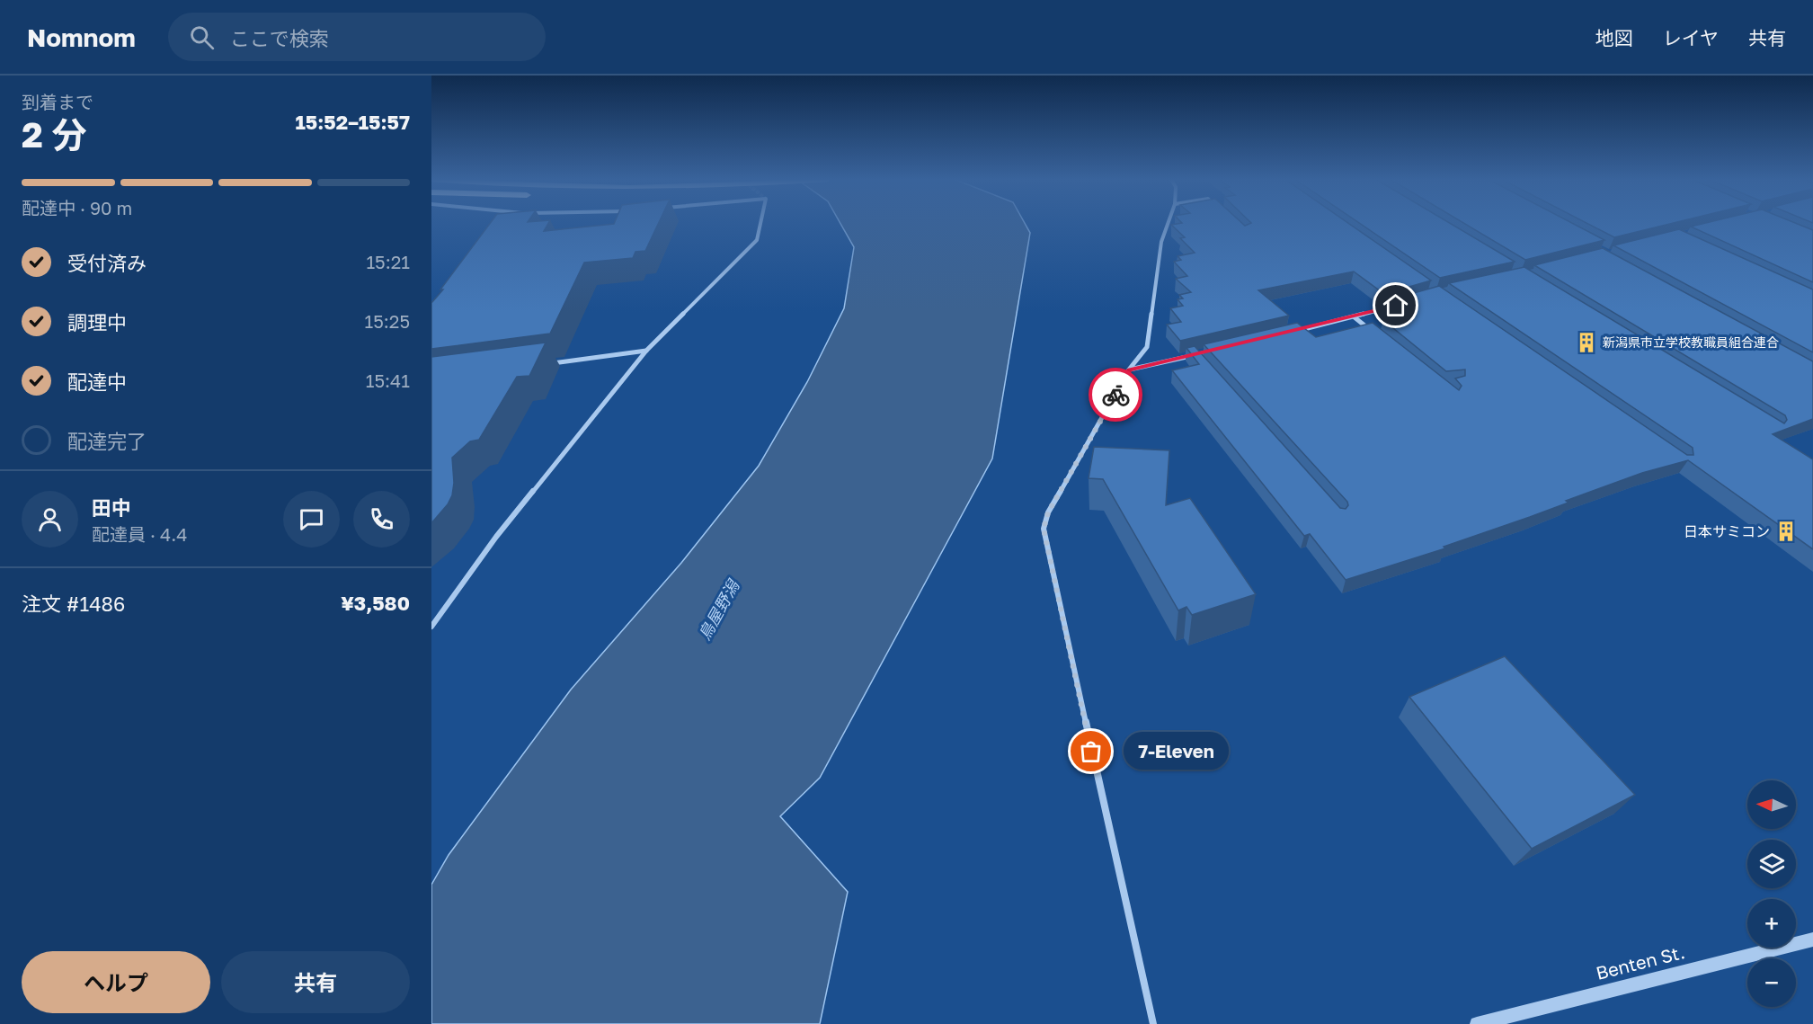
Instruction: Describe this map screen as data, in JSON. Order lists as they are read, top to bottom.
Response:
{
  "streets": {
    "street": ["Benten St."]
  },
  "water": ["鳥屋野潟"],
  "places": {
    "building": ["新潟県市立学校教職員組合連合", "日本サミコン"],
    "other": ["7-Eleven"]
  },
  "north": "left",
  "page": {
    "header": "Nomnom",
    "search": "ここで検索",
    "nav": ["地図", "レイヤ", "共有"],
    "heading": ["2 分", "到着まで", "15:52–15:57"],
    "panel": [
      "田中",
      "配達員 · 4.4",
      "注文 #1486",
      "¥3,580"
    ],
    "bar": "配達中 · 90 m",
    "list": [
      ["受付済み", "15:21"],
      ["調理中", "15:25"],
      ["配達中", "15:41"],
      "配達完了"
    ],
    "bubble": "7-Eleven",
    "map_buttons": ["+", "−"],
    "buttons": ["ヘルプ", "共有"]
  }
}
